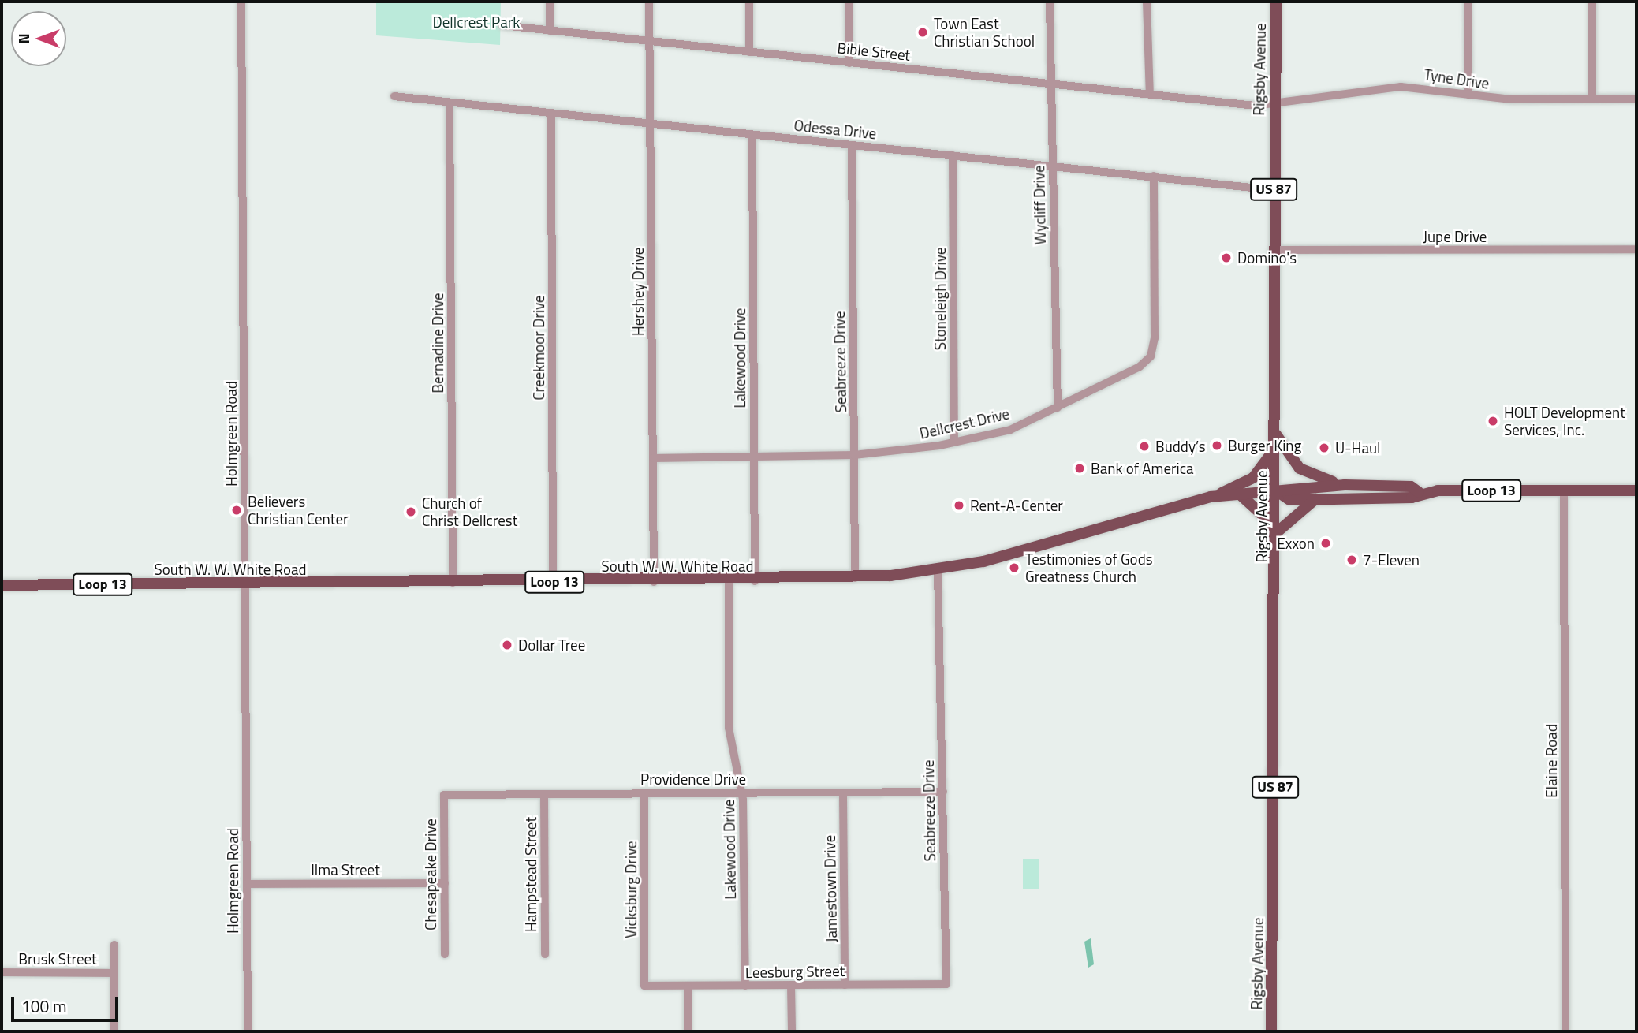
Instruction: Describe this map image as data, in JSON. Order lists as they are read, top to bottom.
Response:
{
  "streets": {
    "main road": [
      "Rigsby Avenue",
      "US 87",
      "Loop 13",
      "South W. W. White Road"
    ],
    "street": [
      "Bible Street",
      "Tyne Drive",
      "Odessa Drive",
      "Wycliff Drive",
      "Jupe Drive",
      "Hershey Drive",
      "Stoneleigh Drive",
      "Bernadine Drive",
      "Creekmoor Drive",
      "Lakewood Drive",
      "Seabreeze Drive",
      "Dellcrest Drive",
      "Holmgreen Road",
      "Elaine Road",
      "Providence Drive",
      "Ilma Street",
      "Chesapeake Drive",
      "Hampstead Street",
      "Jamestown Drive",
      "Vicksburg Drive",
      "Brusk Street",
      "Leesburg Street"
    ]
  },
  "crossings": [
    ["Bible Street", "Rigsby Avenue"],
    ["Bible Street", "Tyne Drive"],
    ["Bible Street", "Wycliff Drive"],
    ["Bible Street", "Hershey Drive"],
    ["Rigsby Avenue", "Tyne Drive"],
    ["Rigsby Avenue", "Odessa Drive"],
    ["Rigsby Avenue", "Jupe Drive"],
    ["Rigsby Avenue", "South W. W. White Road"],
    ["Odessa Drive", "Wycliff Drive"],
    ["Odessa Drive", "Hershey Drive"],
    ["Odessa Drive", "Stoneleigh Drive"],
    ["Odessa Drive", "Bernadine Drive"],
    ["Odessa Drive", "Creekmoor Drive"],
    ["Odessa Drive", "Lakewood Drive"],
    ["Odessa Drive", "Seabreeze Drive"],
    ["Odessa Drive", "Dellcrest Drive"],
    ["Wycliff Drive", "Dellcrest Drive"],
    ["Hershey Drive", "Dellcrest Drive"],
    ["Hershey Drive", "South W. W. White Road"],
    ["Stoneleigh Drive", "Dellcrest Drive"],
    ["Bernadine Drive", "South W. W. White Road"],
    ["Creekmoor Drive", "South W. W. White Road"],
    ["Lakewood Drive", "Dellcrest Drive"],
    ["Lakewood Drive", "South W. W. White Road"],
    ["Lakewood Drive", "Providence Drive"],
    ["Lakewood Drive", "Leesburg Street"],
    ["Seabreeze Drive", "Dellcrest Drive"],
    ["Seabreeze Drive", "South W. W. White Road"],
    ["Seabreeze Drive", "Providence Drive"],
    ["Seabreeze Drive", "Leesburg Street"],
    ["Holmgreen Road", "South W. W. White Road"],
    ["Holmgreen Road", "Ilma Street"],
    ["South W. W. White Road", "Elaine Road"],
    ["Providence Drive", "Chesapeake Drive"],
    ["Providence Drive", "Hampstead Street"],
    ["Providence Drive", "Jamestown Drive"],
    ["Providence Drive", "Vicksburg Drive"],
    ["Ilma Street", "Chesapeake Drive"],
    ["Jamestown Drive", "Leesburg Street"],
    ["Vicksburg Drive", "Leesburg Street"]
  ],
  "parks": ["Dellcrest Park"],
  "places": [
    "Town East Christian School",
    "Domino's",
    "HOLT Development Services, Inc.",
    "Burger King",
    "Buddy’s",
    "U-Haul",
    "Bank of America",
    "Rent-A-Center",
    "Believers Christian Center",
    "Church of Christ Dellcrest",
    "Exxon",
    "7-Eleven",
    "Testimonies of Gods Greatness Church",
    "Dollar Tree"
  ],
  "scale_bar": "100 m",
  "north": "left"
}
